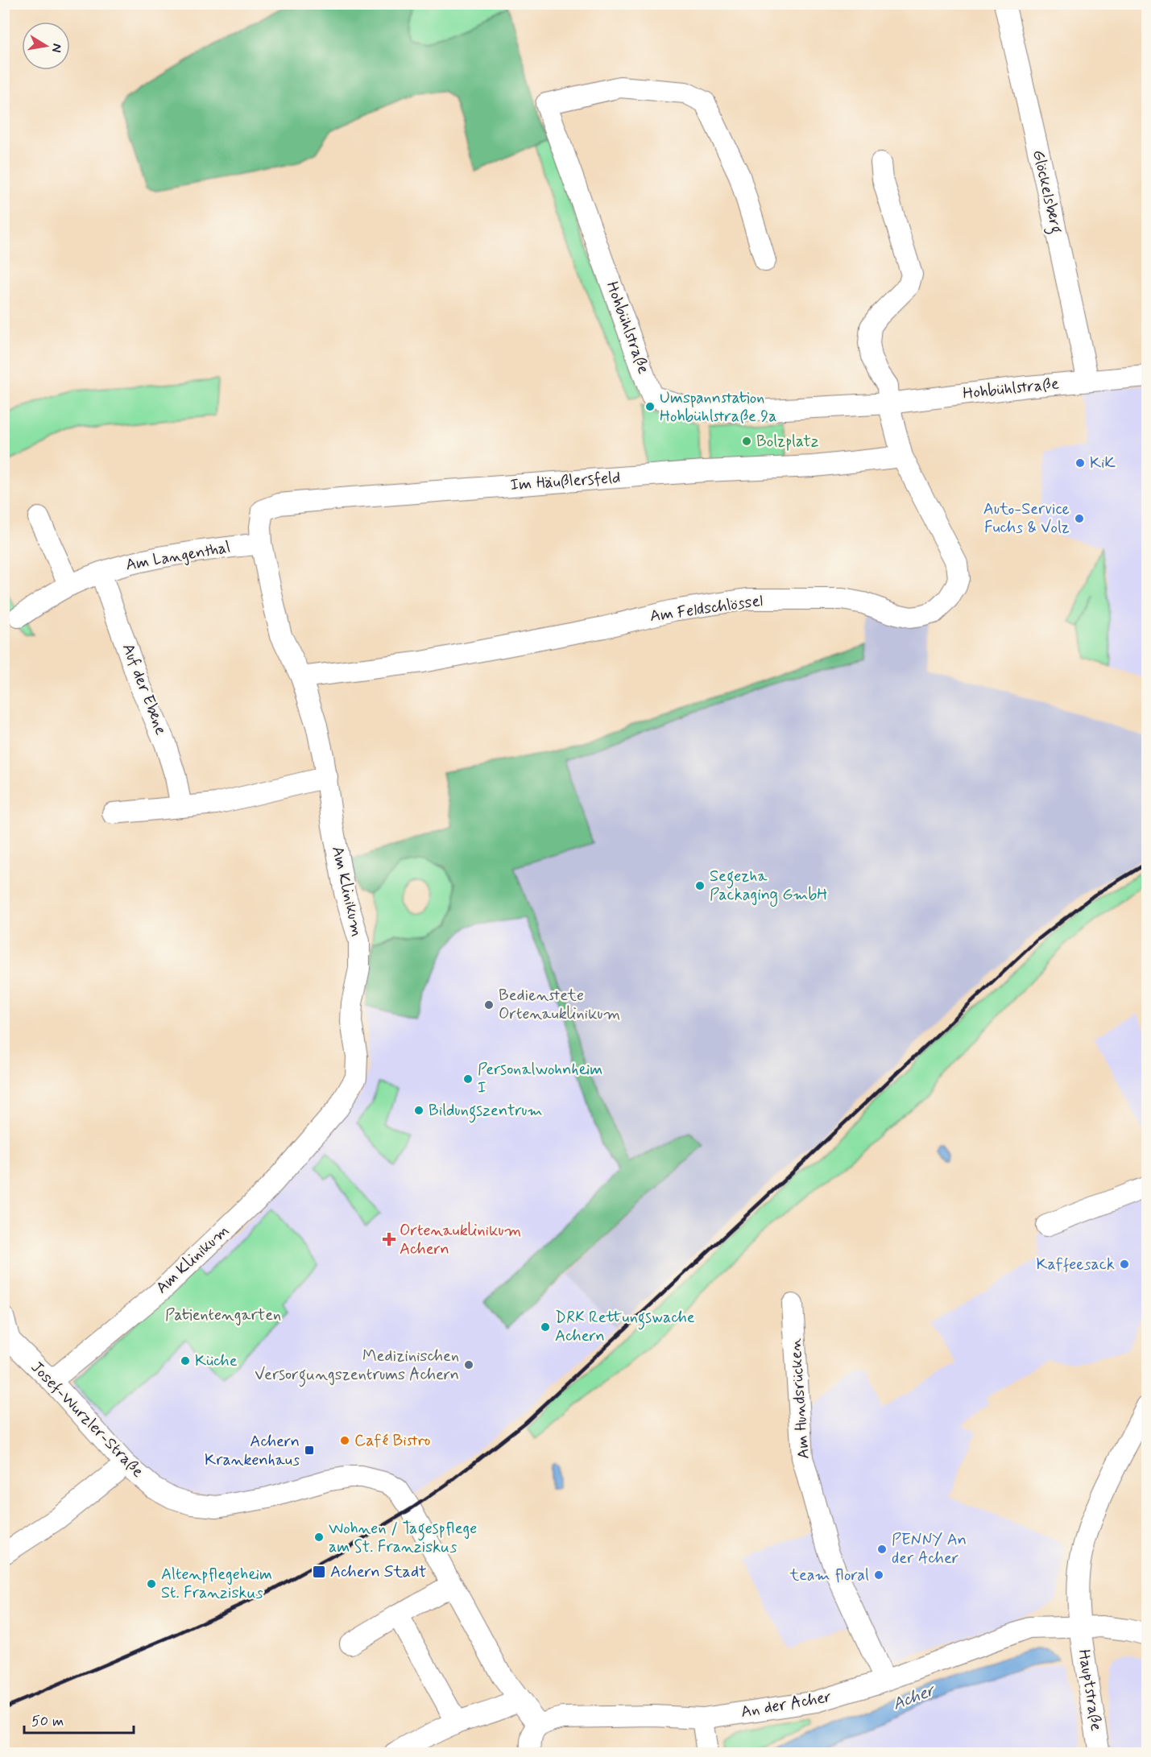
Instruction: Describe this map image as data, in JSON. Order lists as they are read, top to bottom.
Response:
{
  "streets": {
    "street": [
      "Glöckelsberg",
      "Hohbühlstraße",
      "Im Häußlersfeld",
      "Am Langenthal",
      "Am Feldschlössel",
      "Auf der Ebene",
      "Am Klinikum",
      "Am Hundsrücken",
      "Josef-Wurzler-Straße",
      "Hauptstraße",
      "An der Acher"
    ]
  },
  "crossings": [
    ["Glöckelsberg", "Hohbühlstraße"],
    ["Hohbühlstraße", "Am Feldschlössel"],
    ["Im Häußlersfeld", "Am Langenthal"],
    ["Im Häußlersfeld", "Am Feldschlössel"],
    ["Im Häußlersfeld", "Am Klinikum"],
    ["Am Langenthal", "Auf der Ebene"],
    ["Am Langenthal", "Am Klinikum"],
    ["Am Feldschlössel", "Am Klinikum"],
    ["Am Klinikum", "Josef-Wurzler-Straße"],
    ["Am Hundsrücken", "An der Acher"],
    ["Josef-Wurzler-Straße", "An der Acher"],
    ["Hauptstraße", "An der Acher"]
  ],
  "water": ["Acher"],
  "parks": ["Patientengarten"],
  "places": {
    "other": [
      "Umspannstation Hohbühlstraße 9a",
      "Bolzplatz",
      "KiK",
      "Auto-Service Fuchs & Volz",
      "Segezha Packaging GmbH",
      "Bedienstete Ortenauklinikum",
      "Personalwohnheim I",
      "Bildungszentrum",
      "Kaffeesack",
      "DRK Rettungswache Achern",
      "Küche",
      "Medizinischen Versorgungszentrums Achern",
      "Café Bistro",
      "Wohnen / Tagespflege am St. Franziskus",
      "PENNY An der Acher",
      "team floral",
      "Altenpflegeheim St. Franziskus"
    ],
    "health": ["Ortenauklinikum Achern"],
    "transit": ["Achern Krankenhaus", "Achern Stadt"]
  },
  "scale_bar": "50 m",
  "north": "right"
}
